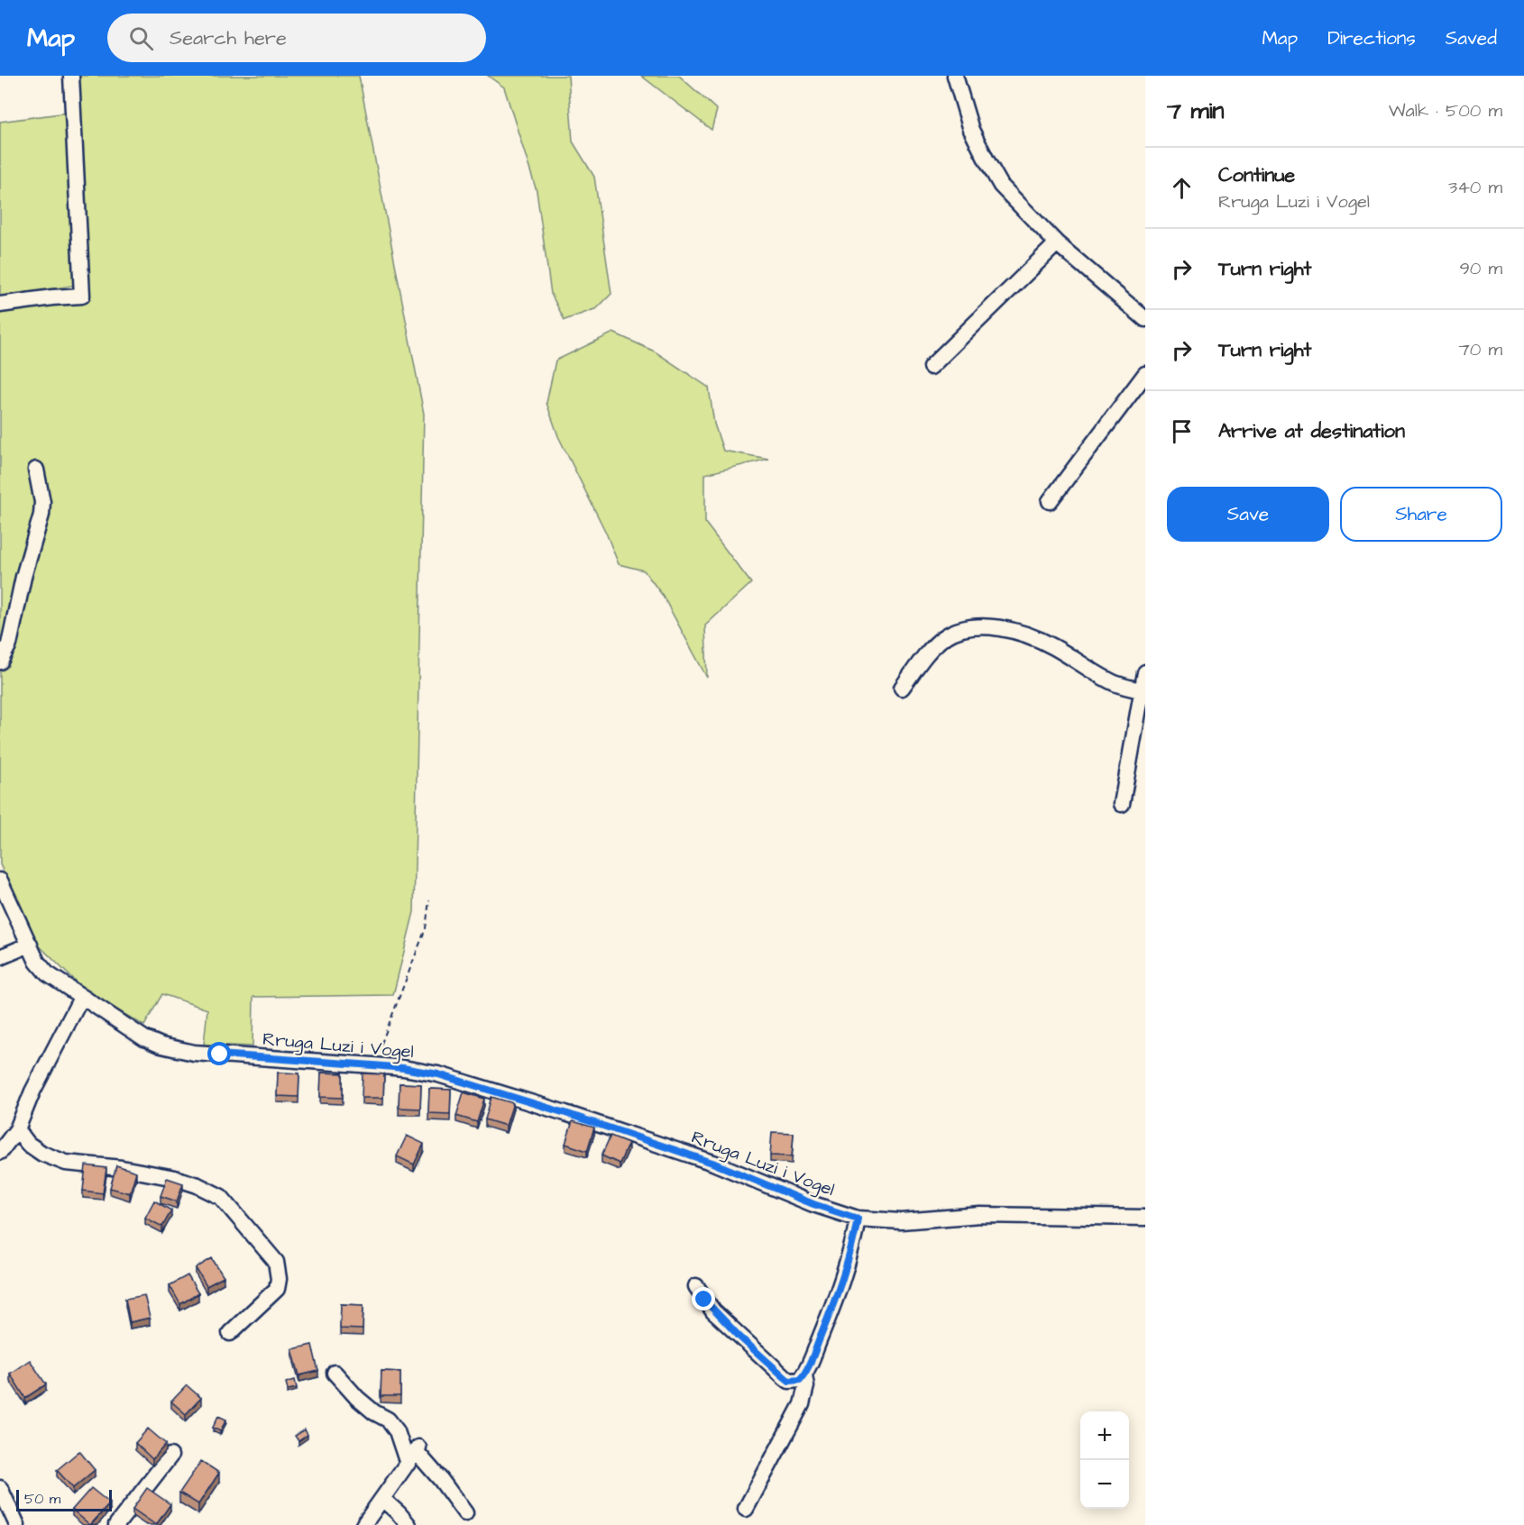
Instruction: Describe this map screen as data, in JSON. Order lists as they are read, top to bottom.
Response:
{
  "streets": {
    "street": ["Rruga Luzi i Vogel"]
  },
  "scale_bar": "50 m",
  "page": {
    "header": "Map",
    "search": "Search here",
    "nav": ["Map", "Directions", "Saved"],
    "heading": ["7 min", "Walk · 500 m"],
    "list": [
      ["Continue", "Rruga Luzi i Vogel", "340 m"],
      ["Turn right", "90 m"],
      ["Turn right", "70 m"],
      "Arrive at destination"
    ],
    "buttons": ["Save", "Share"],
    "map_buttons": ["+", "−"],
    "scale": "50 m"
  }
}
